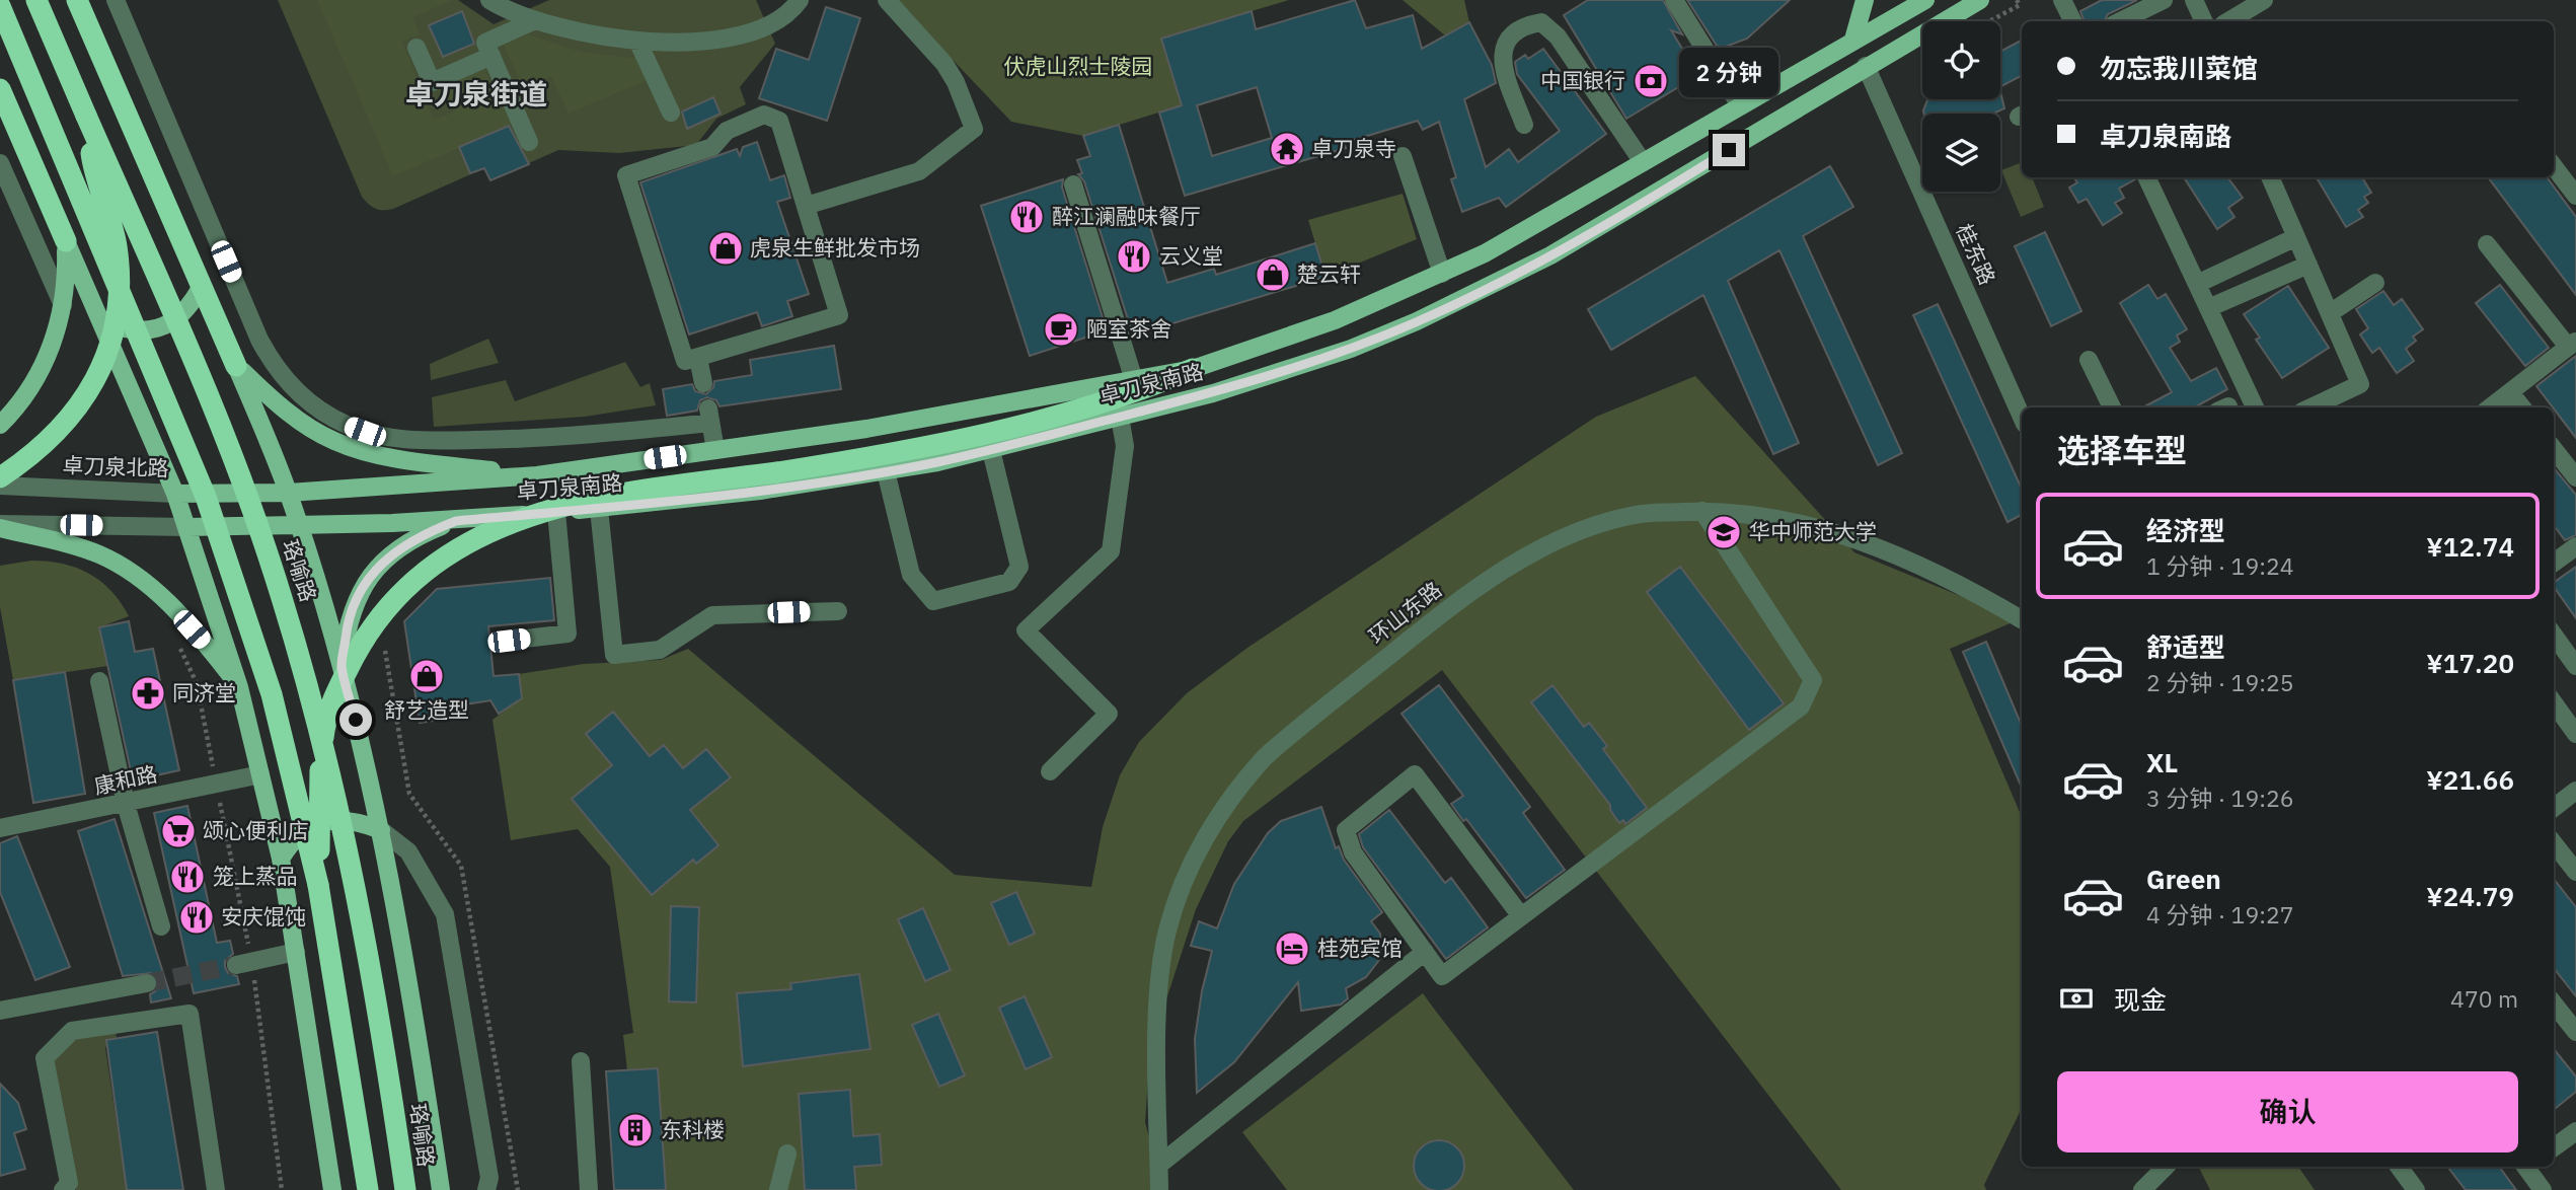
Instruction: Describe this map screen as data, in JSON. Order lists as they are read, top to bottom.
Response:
{
  "streets": {
    "highway": ["珞喻路"],
    "main road": ["卓刀泉南路", "卓刀泉北路"],
    "street": ["桂东路", "环山东路", "康和路"]
  },
  "crossings": [
    ["桂东路", "卓刀泉南路"],
    ["卓刀泉南路", "卓刀泉北路"]
  ],
  "districts": ["卓刀泉街道"],
  "parks": ["伏虎山烈士陵园"],
  "places": {
    "bank": ["中国银行"],
    "temple": ["卓刀泉寺"],
    "restaurant": [
      "醉江澜融味餐厅",
      "云义堂",
      "笼上蒸品",
      "安庆馄饨"
    ],
    "shop": ["虎泉生鲜批发市场", "楚云轩", "舒艺造型"],
    "cafe": ["陋室茶舍"],
    "school or university": ["华中师范大学"],
    "pharmacy": ["同济堂"],
    "supermarket": ["颂心便利店"],
    "hotel": ["桂苑宾馆"],
    "building": ["东科楼"]
  },
  "page": {
    "banner": ["勿忘我川菜馆", "卓刀泉南路"],
    "bubble": "2 分钟",
    "heading": "选择车型",
    "list": [
      {
        "name": "经济型",
        "note": "1 分钟 · 19:24",
        "value": "¥12.74"
      },
      {
        "name": "舒适型",
        "note": "2 分钟 · 19:25",
        "value": "¥17.20"
      },
      {
        "name": "XL",
        "note": "3 分钟 · 19:26",
        "value": "¥21.66"
      },
      {
        "name": "Green",
        "note": "4 分钟 · 19:27",
        "value": "¥24.79"
      }
    ],
    "pay": ["现金", "470 m"],
    "buttons": "确认"
  }
}
